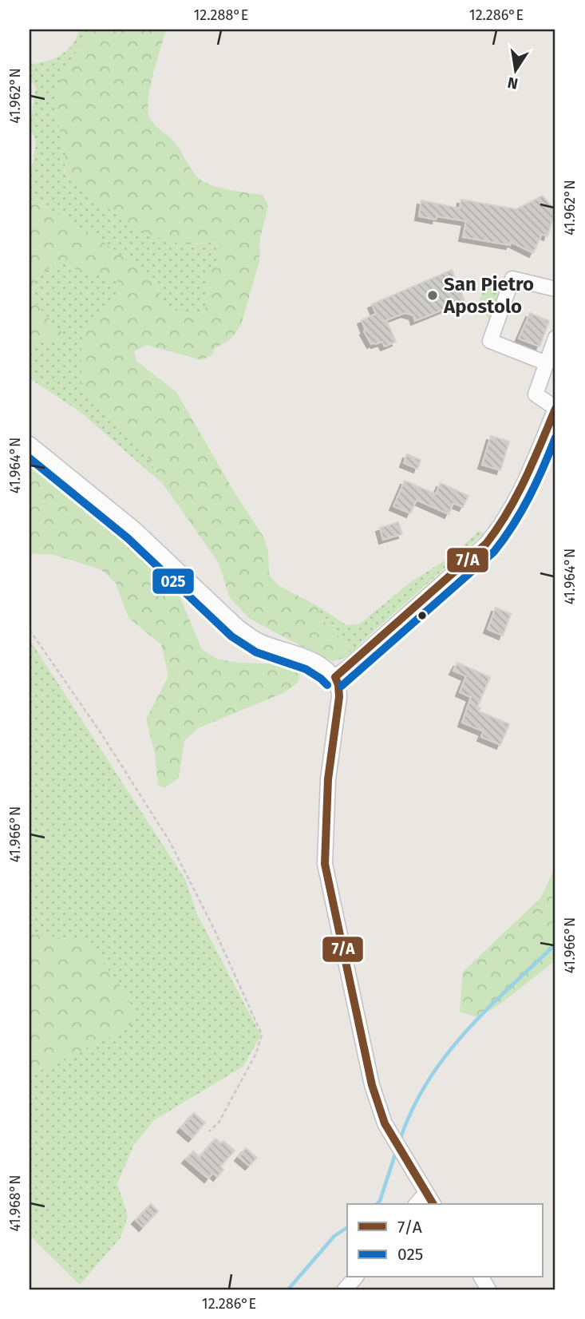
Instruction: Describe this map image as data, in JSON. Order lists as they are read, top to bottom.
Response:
{
  "places": ["San Pietro Apostolo"],
  "lines": ["transit line 7/A", "transit line 025"],
  "legend": ["7/A", "025"],
  "north": "bottom",
  "coordinates": [
    "12.288°E",
    "12.286°E",
    "41.962°N",
    "41.964°N",
    "41.966°N",
    "41.968°N"
  ]
}
